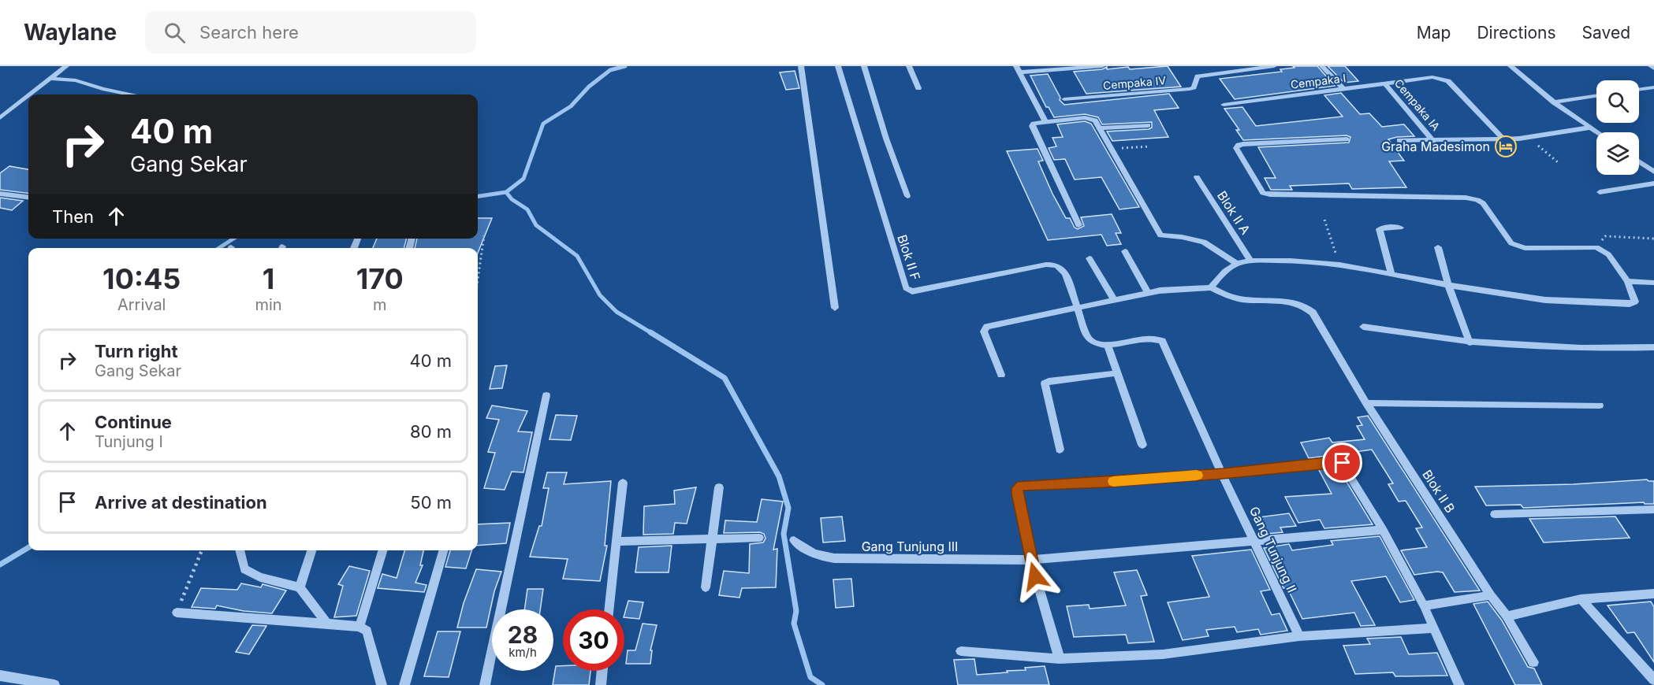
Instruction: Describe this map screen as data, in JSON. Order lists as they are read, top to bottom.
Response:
{
  "streets": {
    "street": [
      "Cempaka I",
      "Cempaka IV",
      "Cempaka IA",
      "Blok II A",
      "Blok II F",
      "Blok II B",
      "Gang Tunjung III",
      "Gang Tunjung II"
    ]
  },
  "crossings": [
    ["Cempaka I", "Cempaka IA"],
    ["Gang Tunjung III", "Gang Tunjung II"]
  ],
  "places": {
    "hotel": ["Graha Madesimon"]
  },
  "page": {
    "header": "Waylane",
    "search": "Search here",
    "nav": ["Map", "Directions", "Saved"],
    "turn": ["40 m", "Gang Sekar"],
    "then": "Then",
    "eta": [
      "10:45",
      "Arrival",
      "1",
      "min",
      "170",
      "m"
    ],
    "list": [
      {
        "name": "Turn right",
        "note": "Gang Sekar",
        "value": "40 m"
      },
      {
        "name": "Continue",
        "note": "Tunjung I",
        "value": "80 m"
      },
      {
        "name": "Arrive at destination",
        "value": "50 m"
      }
    ],
    "speed": "28 km/h",
    "limit": "30"
  }
}
